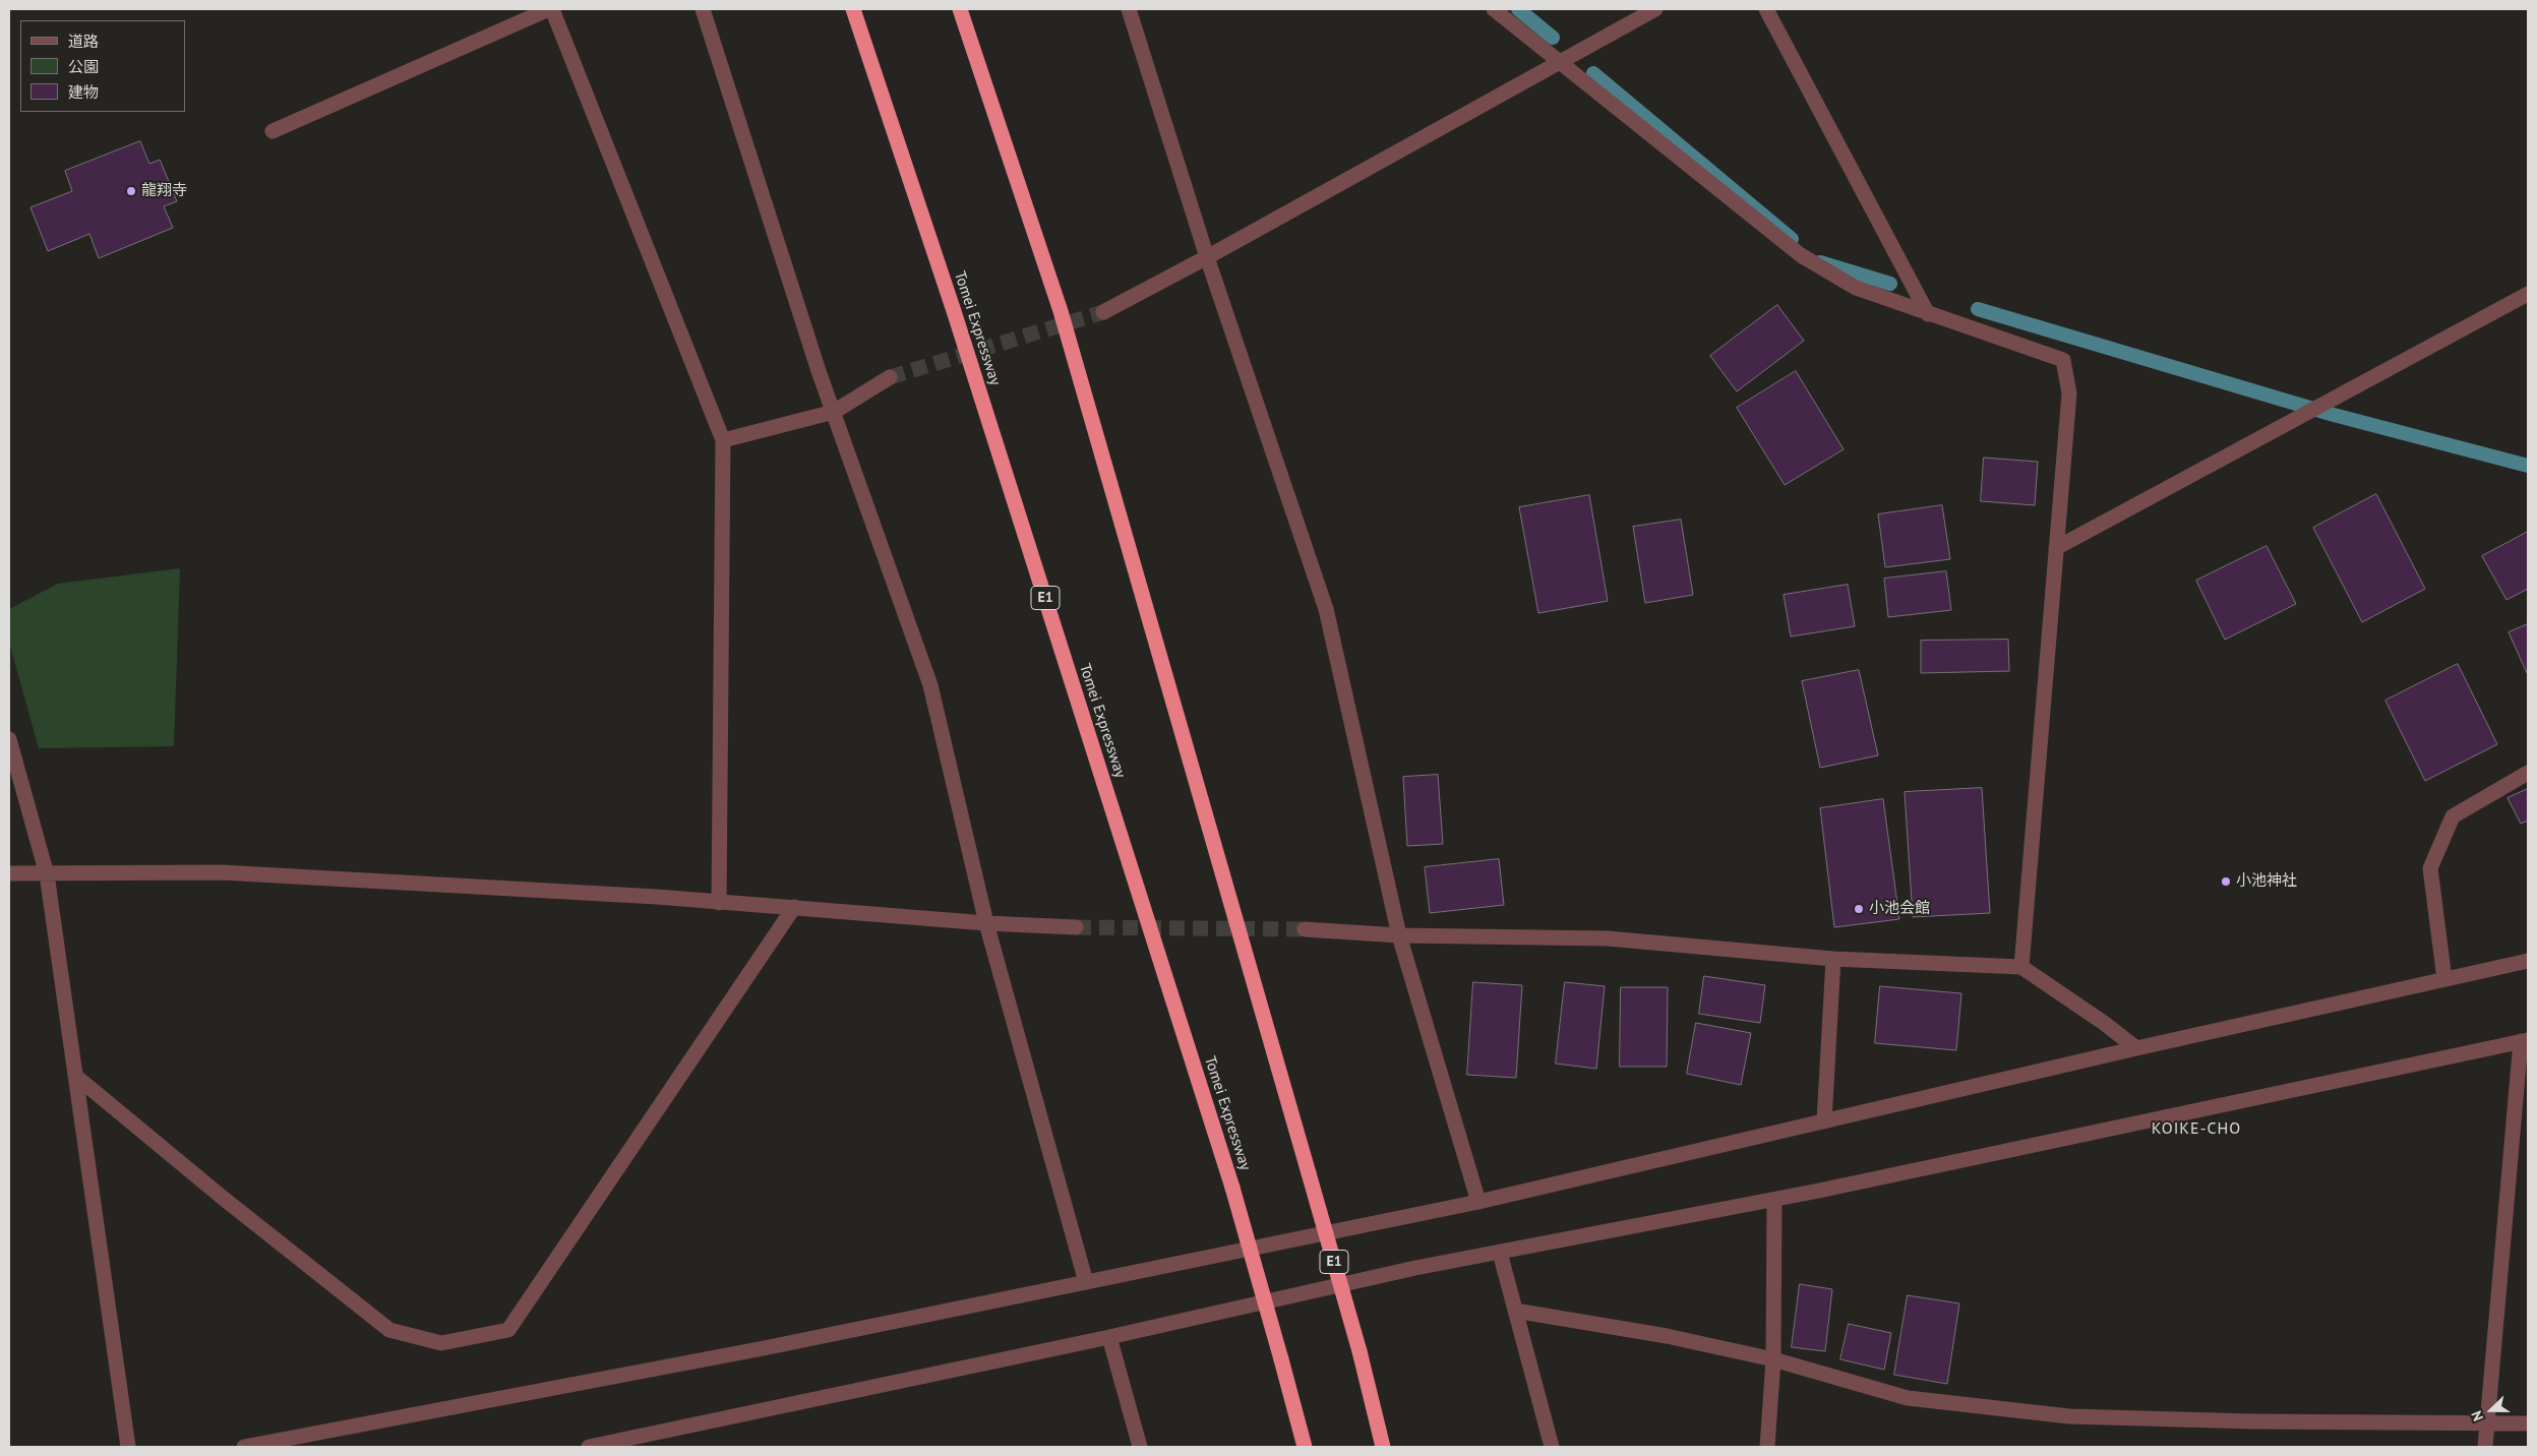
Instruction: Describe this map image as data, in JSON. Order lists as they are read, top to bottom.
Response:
{
  "streets": {
    "highway": ["Tomei Expressway", "E1"]
  },
  "districts": ["KOIKE-CHO"],
  "places": ["龍翔寺", "小池神社", "小池会館"],
  "legend": ["道路", "公園", "建物"],
  "north": "left"
}
